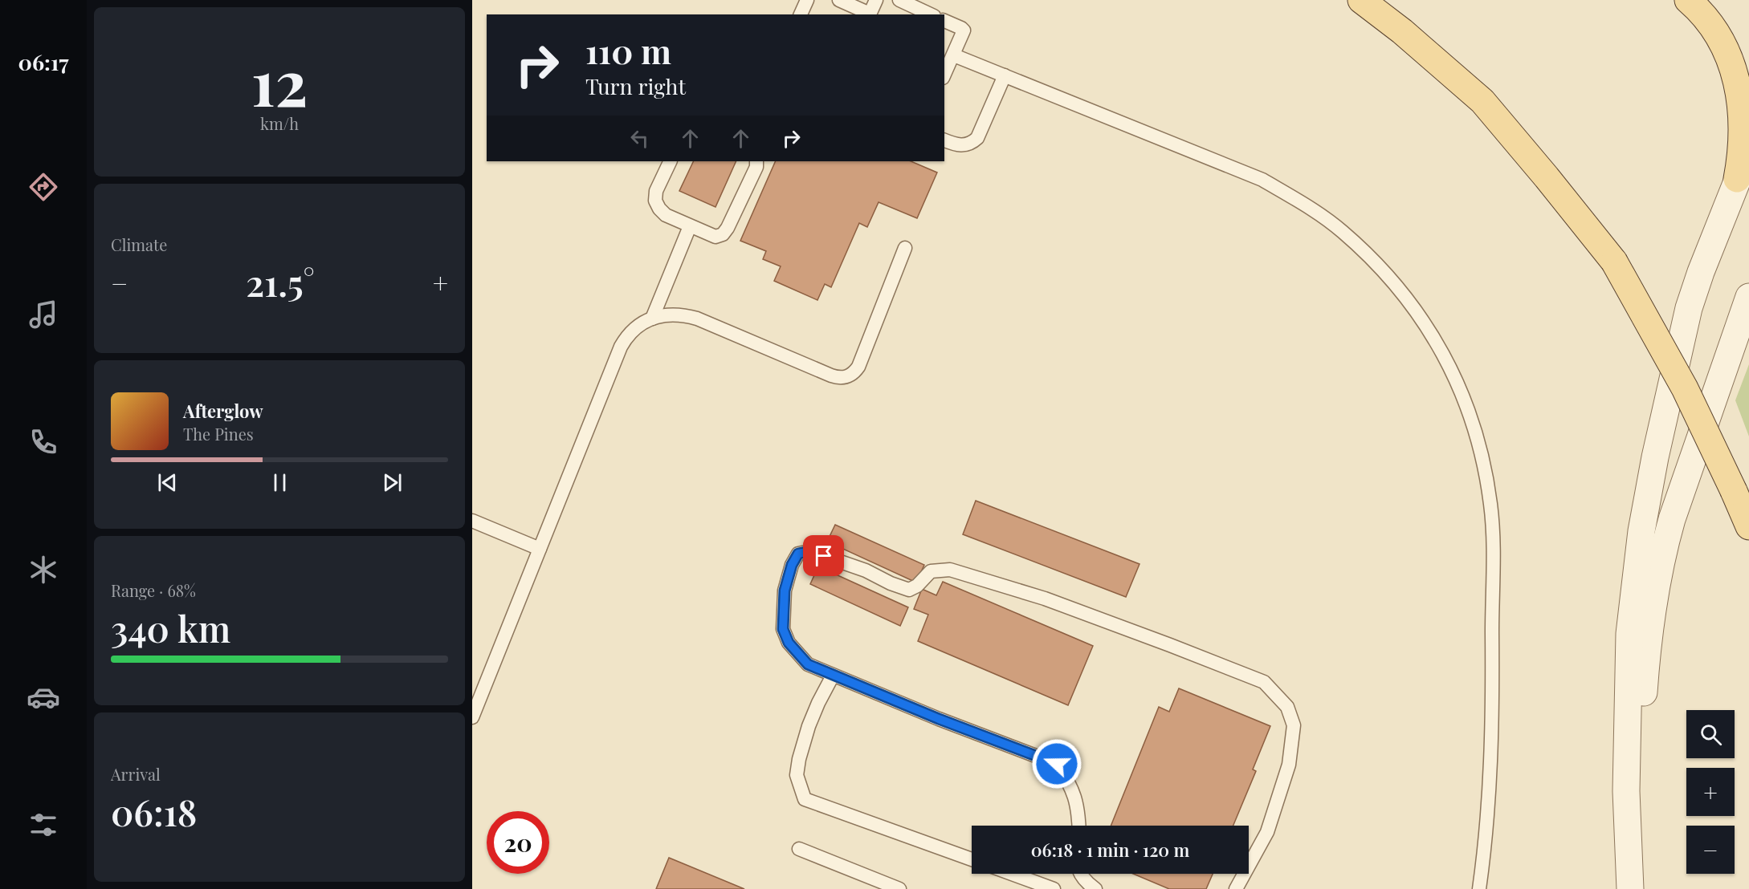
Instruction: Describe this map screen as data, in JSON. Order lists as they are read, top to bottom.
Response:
{
  "page": {
    "tabs": "06:17",
    "tile": [
      ["12", "km/h"],
      "Climate",
      ["Range · 68%", "340 km"],
      ["Arrival", "06:18"]
    ],
    "turn": ["110 m", "Turn right"],
    "heat": ["−", "21.5°", "+"],
    "song": ["Afterglow", "The Pines"],
    "map_buttons": ["+", "−"],
    "limit": "20",
    "trip": "06:18 · 1 min · 120 m"
  }
}
